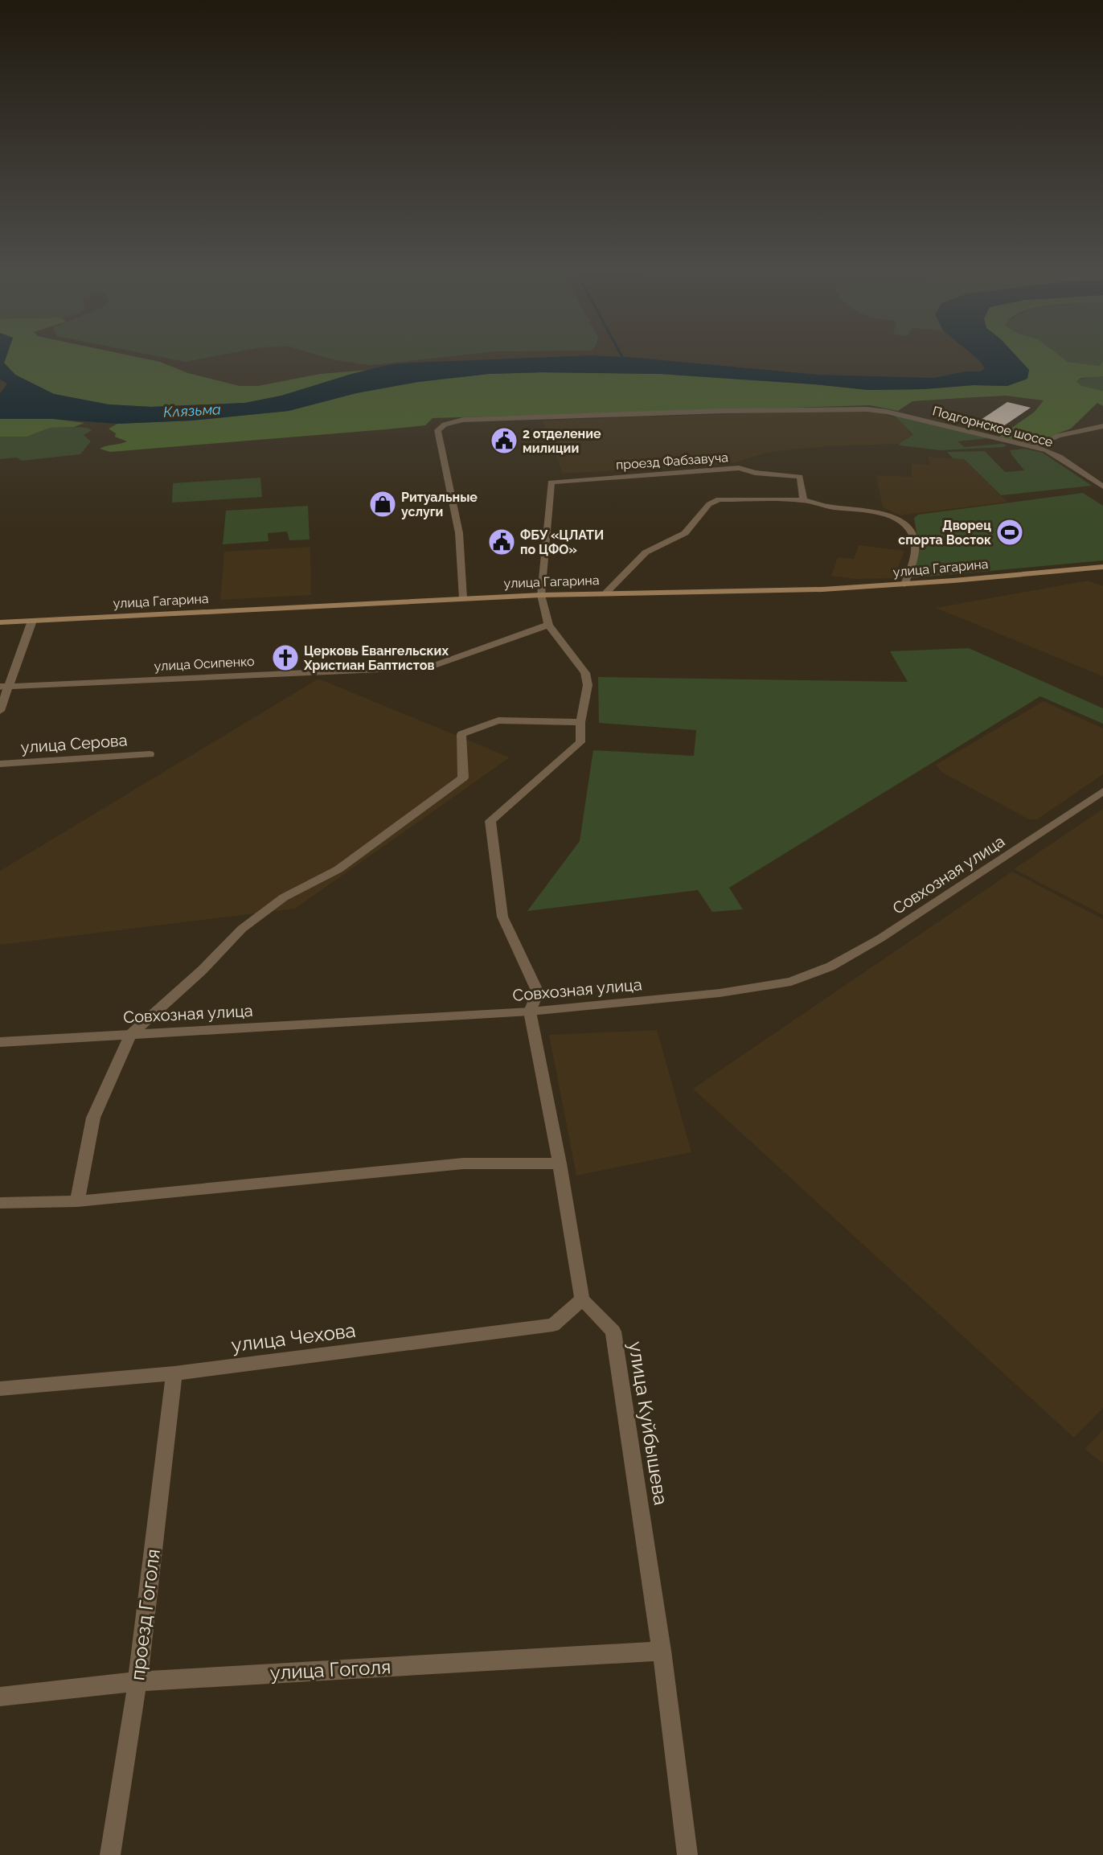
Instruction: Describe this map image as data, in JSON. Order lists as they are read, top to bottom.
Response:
{
  "streets": {
    "main road": ["улица Гагарина"],
    "street": [
      "Подгорнское шоссе",
      "проезд Фабзавуча",
      "улица Осипенко",
      "улица Серова",
      "Совхозная улица",
      "улица Чехова",
      "улица Куйбышева",
      "проезд Гоголя",
      "улица Гоголя"
    ]
  },
  "crossings": [
    ["Подгорнское шоссе", "улица Гагарина"],
    ["проезд Фабзавуча", "улица Гагарина"],
    ["улица Чехова", "улица Куйбышева"],
    ["улица Чехова", "проезд Гоголя"],
    ["улица Куйбышева", "улица Гоголя"],
    ["проезд Гоголя", "улица Гоголя"]
  ],
  "water": ["Клязьма"],
  "places": {
    "public building": ["2 отделение милиции", "ФБУ «ЦЛАТИ по ЦФО»"],
    "shop": ["Ритуальные услуги"],
    "sports": ["Дворец спорта Восток"],
    "church": ["Церковь Евангельских Христиан Баптистов"]
  }
}
